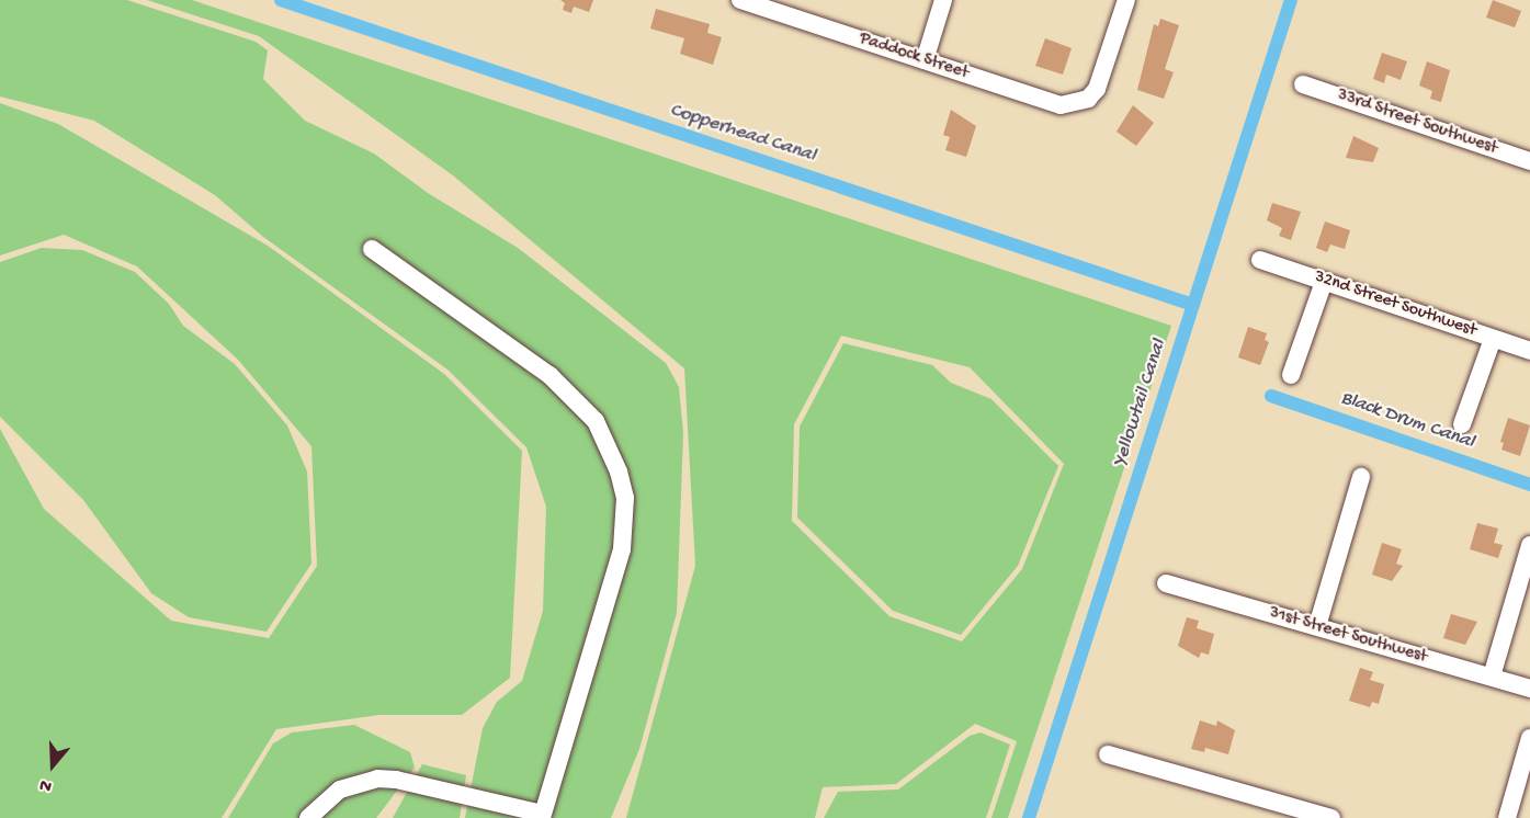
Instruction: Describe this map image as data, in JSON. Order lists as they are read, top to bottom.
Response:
{
  "streets": {
    "street": [
      "Paddock Street",
      "33rd Street Southwest",
      "32nd Street Southwest",
      "31st Street Southwest"
    ]
  },
  "water": ["Copperhead Canal", "Yellowtail Canal", "Black Drum Canal"],
  "north": "bottom"
}
